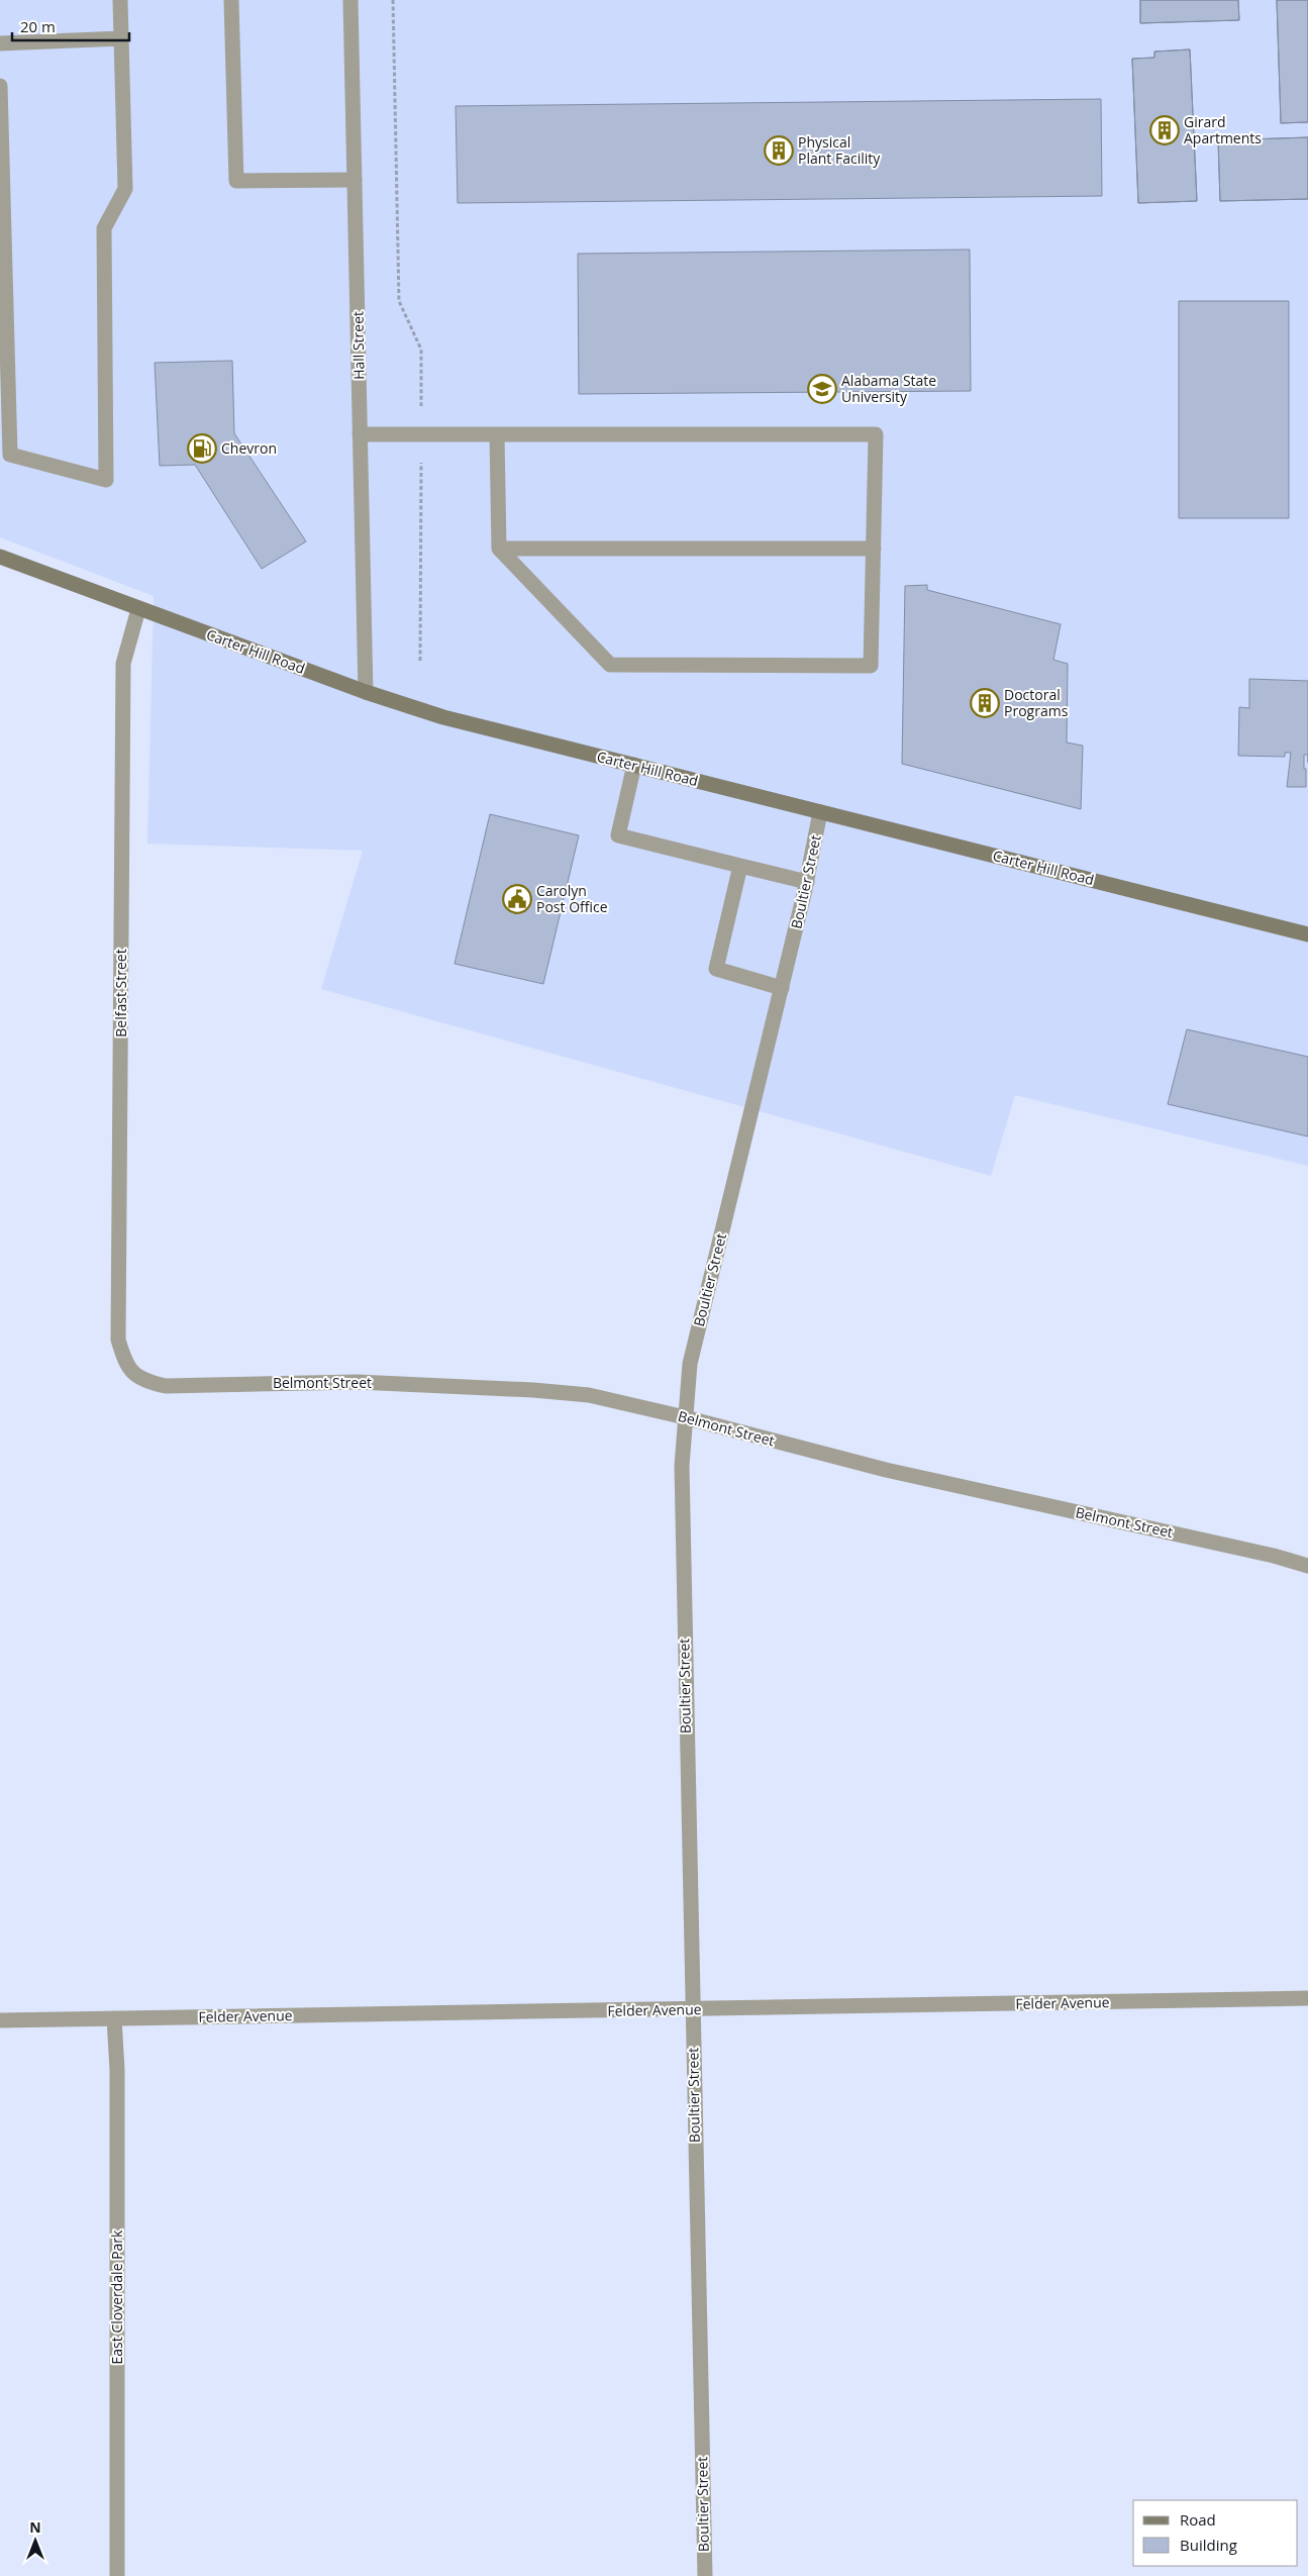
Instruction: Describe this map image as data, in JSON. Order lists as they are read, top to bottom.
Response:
{
  "streets": {
    "main road": ["Carter Hill Road"],
    "street": [
      "Hall Street",
      "Boultier Street",
      "Belfast Street",
      "Belmont Street",
      "Felder Avenue",
      "East Cloverdale Park"
    ]
  },
  "crossings": [
    ["Hall Street", "Carter Hill Road"],
    ["Carter Hill Road", "Boultier Street"],
    ["Carter Hill Road", "Belfast Street"],
    ["Boultier Street", "Belmont Street"],
    ["Boultier Street", "Felder Avenue"],
    ["Belfast Street", "Belmont Street"],
    ["Felder Avenue", "East Cloverdale Park"]
  ],
  "places": {
    "building": ["Girard Apartments", "Physical Plant Facility", "Doctoral Programs"],
    "school or university": ["Alabama State University"],
    "fuel station": ["Chevron"],
    "public building": ["Carolyn Post Office"]
  },
  "legend": ["Road", "Building"],
  "scale_bar": "20 m",
  "north": "top"
}
